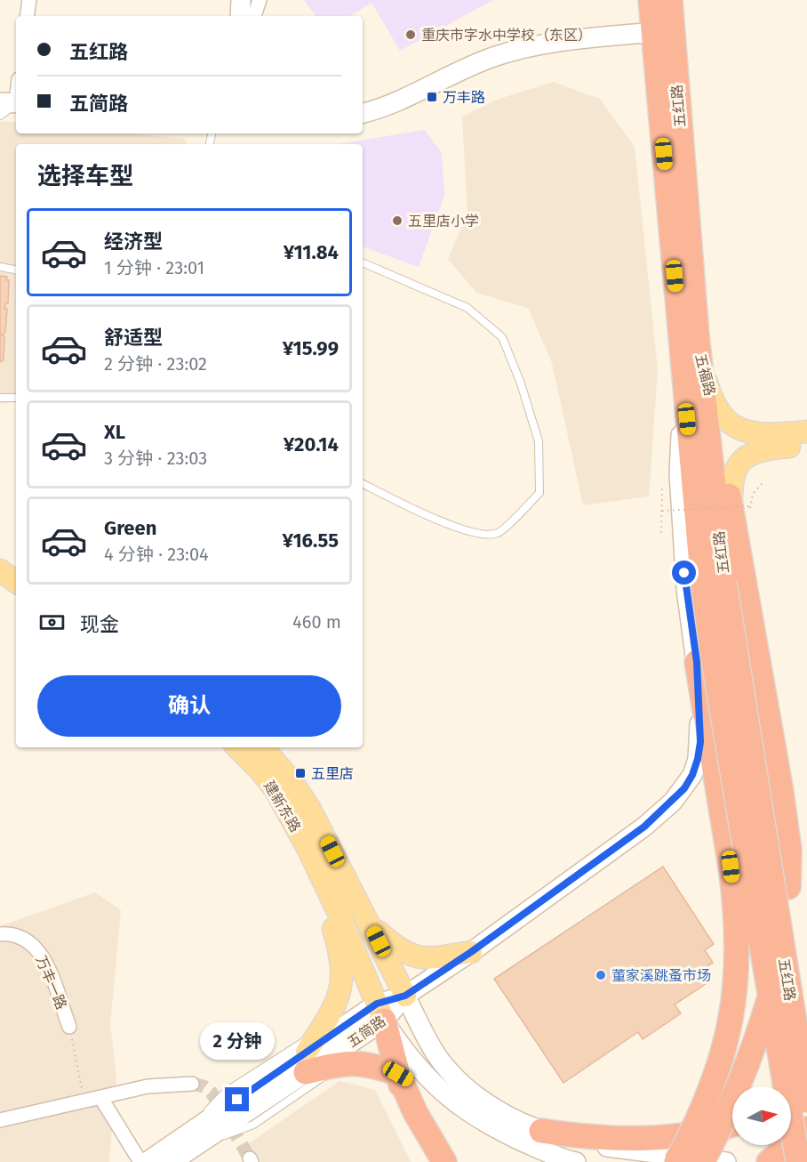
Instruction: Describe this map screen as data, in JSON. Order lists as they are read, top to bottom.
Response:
{
  "streets": {
    "highway": ["五红路"],
    "main road": ["五福路", "建新东路", "五简路"],
    "street": ["万丰一路"]
  },
  "crossings": [
    ["五红路", "五福路"],
    ["五红路", "建新东路"],
    ["五红路", "五简路"],
    ["建新东路", "五简路"]
  ],
  "places": {
    "other": ["重庆市字水中学校（东区）", "五里店小学", "董家溪跳蚤市场"],
    "transit": ["万丰路", "五里店"]
  },
  "north": "right",
  "page": {
    "banner": ["五红路", "五简路"],
    "heading": "选择车型",
    "list": [
      {
        "name": "经济型",
        "note": "1 分钟 · 23:01",
        "value": "¥11.84"
      },
      {
        "name": "舒适型",
        "note": "2 分钟 · 23:02",
        "value": "¥15.99"
      },
      {
        "name": "XL",
        "note": "3 分钟 · 23:03",
        "value": "¥20.14"
      },
      {
        "name": "Green",
        "note": "4 分钟 · 23:04",
        "value": "¥16.55"
      }
    ],
    "pay": ["现金", "460 m"],
    "buttons": "确认",
    "bubble": "2 分钟"
  }
}
